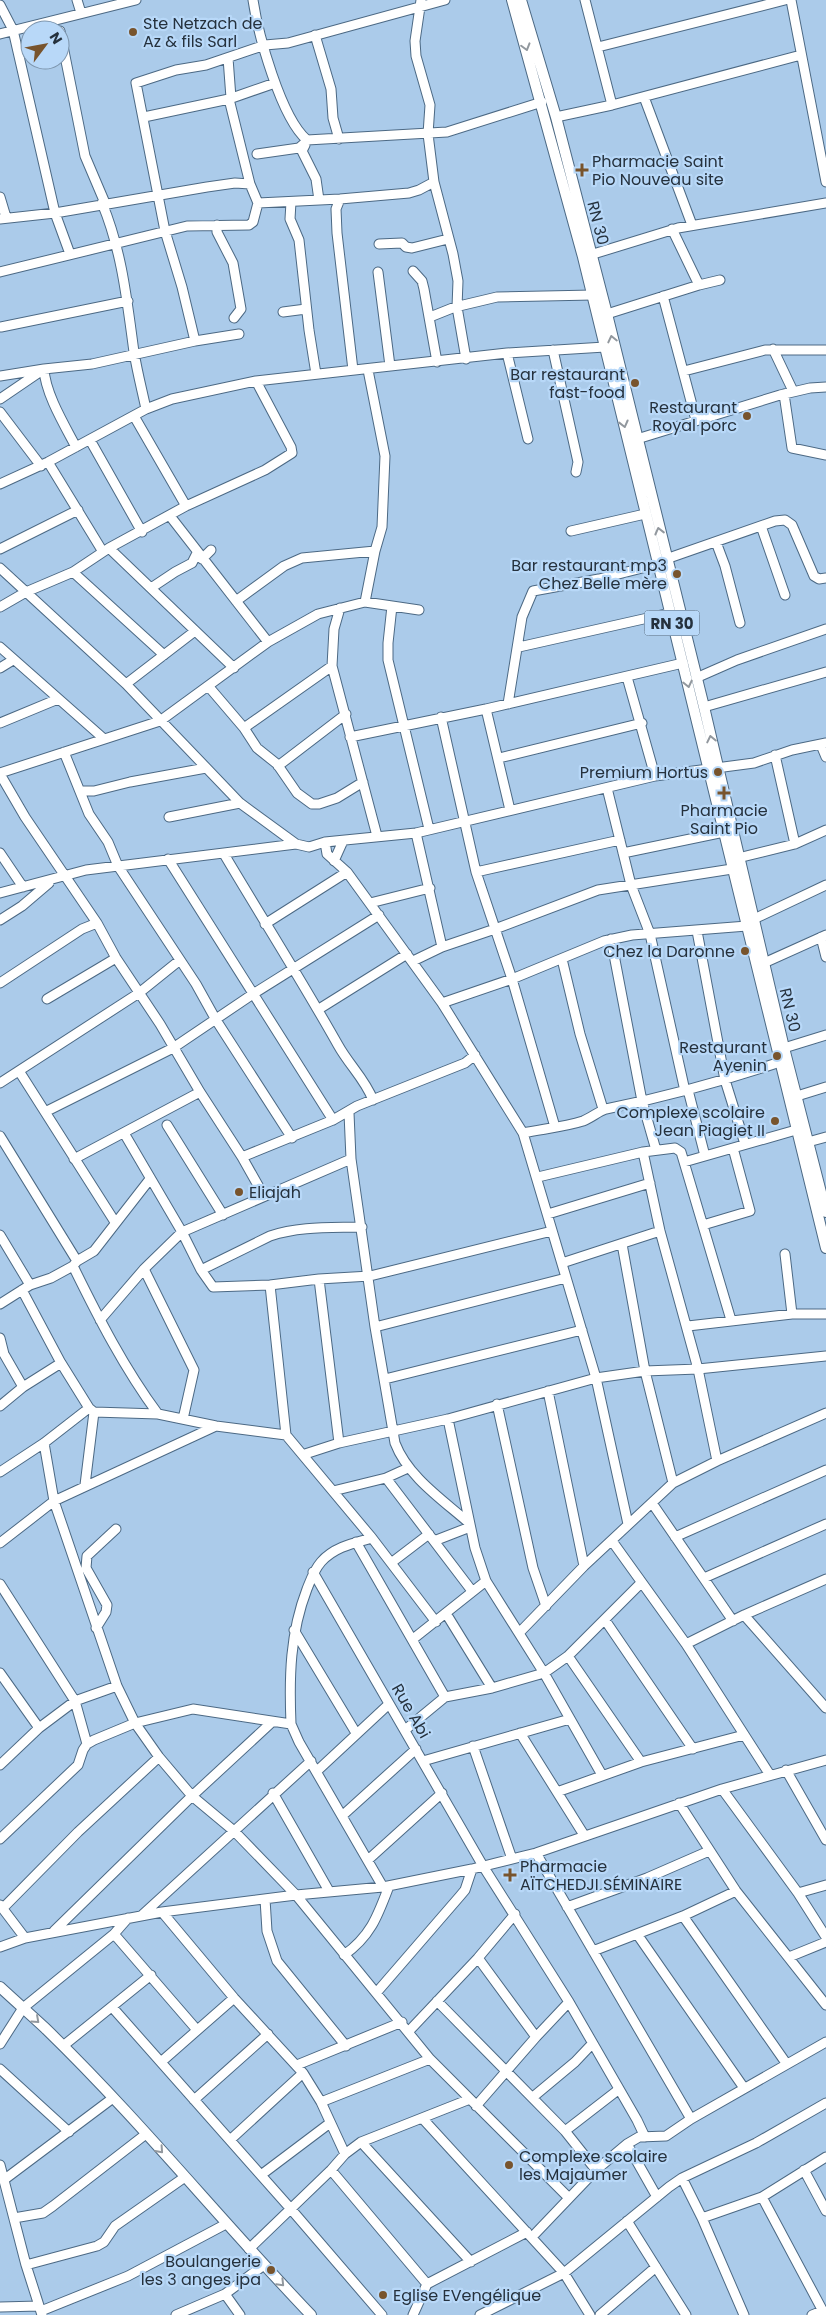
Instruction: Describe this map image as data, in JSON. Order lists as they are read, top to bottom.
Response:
{
  "streets": {
    "main road": ["RN 30"],
    "street": ["Rue Abi"]
  },
  "places": {
    "other": [
      "Ste Netzach de Az & fils Sarl",
      "Bar restaurant fast-food",
      "Restaurant Royal porc",
      "Bar restaurant mp3 Chez Belle mère",
      "Premium Hortus",
      "Chez la Daronne",
      "Restaurant Ayenin",
      "Complexe scolaire Jean Piagiet II",
      "Eliajah",
      "Complexe scolaire les Majaumer",
      "Boulangerie les 3 anges ipa",
      "Eglise EVengélique"
    ],
    "health": ["Pharmacie Saint Pio Nouveau site", "Pharmacie Saint Pio", "Pharmacie AÏTCHEDJI SÉMINAIRE"]
  },
  "north": "top right"
}
